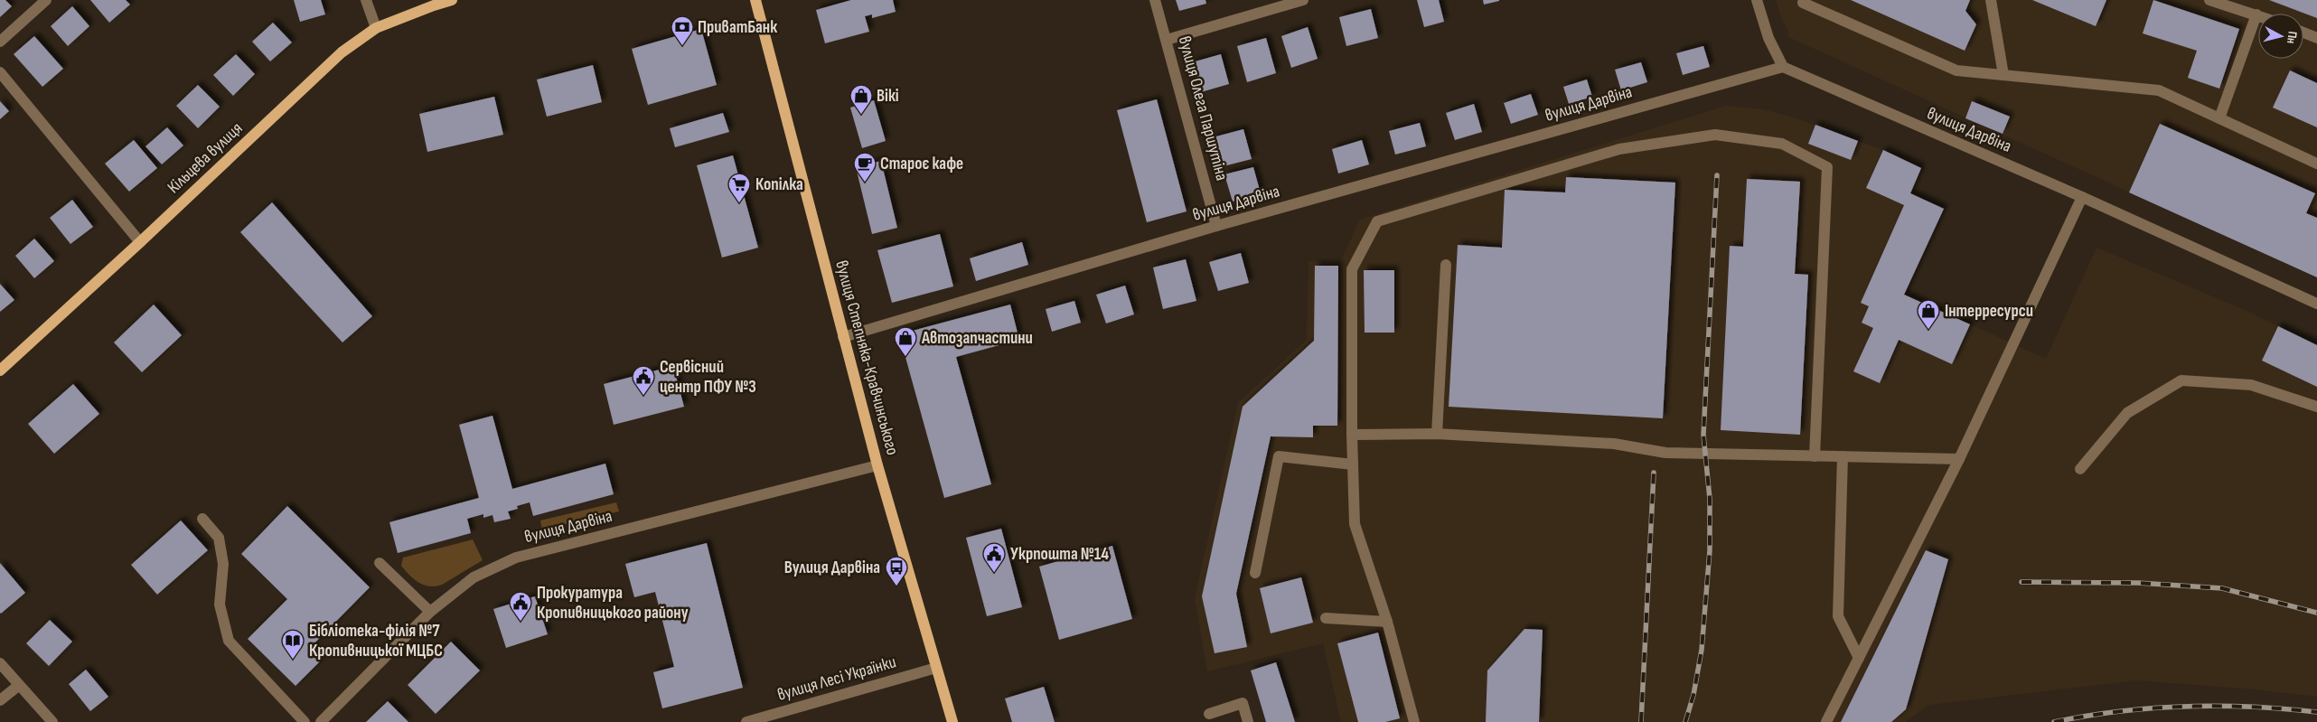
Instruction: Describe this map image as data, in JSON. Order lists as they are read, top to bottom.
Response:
{
  "streets": {
    "main road": ["Кільцева вулиця", "вулиця Степняка-Кравчинського"],
    "street": ["вулиця Дарвіна", "вулиця Олега Паршутіна", "вулиця Лесі Українки"]
  },
  "crossings": [
    ["вулиця Дарвіна", "вулиця Олега Паршутіна"],
    ["вулиця Дарвіна", "вулиця Степняка-Кравчинського"],
    ["вулиця Степняка-Кравчинського", "вулиця Лесі Українки"]
  ],
  "places": {
    "bank": ["ПриватБанк"],
    "shop": ["Вікі", "Інтерресурси", "Автозапчастини"],
    "cafe": ["Староє кафе"],
    "supermarket": ["Копілка"],
    "public building": ["Сервісний центр ПФУ №3", "Укрпошта №14", "Прокуратура Кропивницького району"],
    "bus stop": ["Вулиця Дарвіна"],
    "library": ["Бібліотека-філія №7 Кропивницької МЦБС"]
  },
  "north": "right"
}
